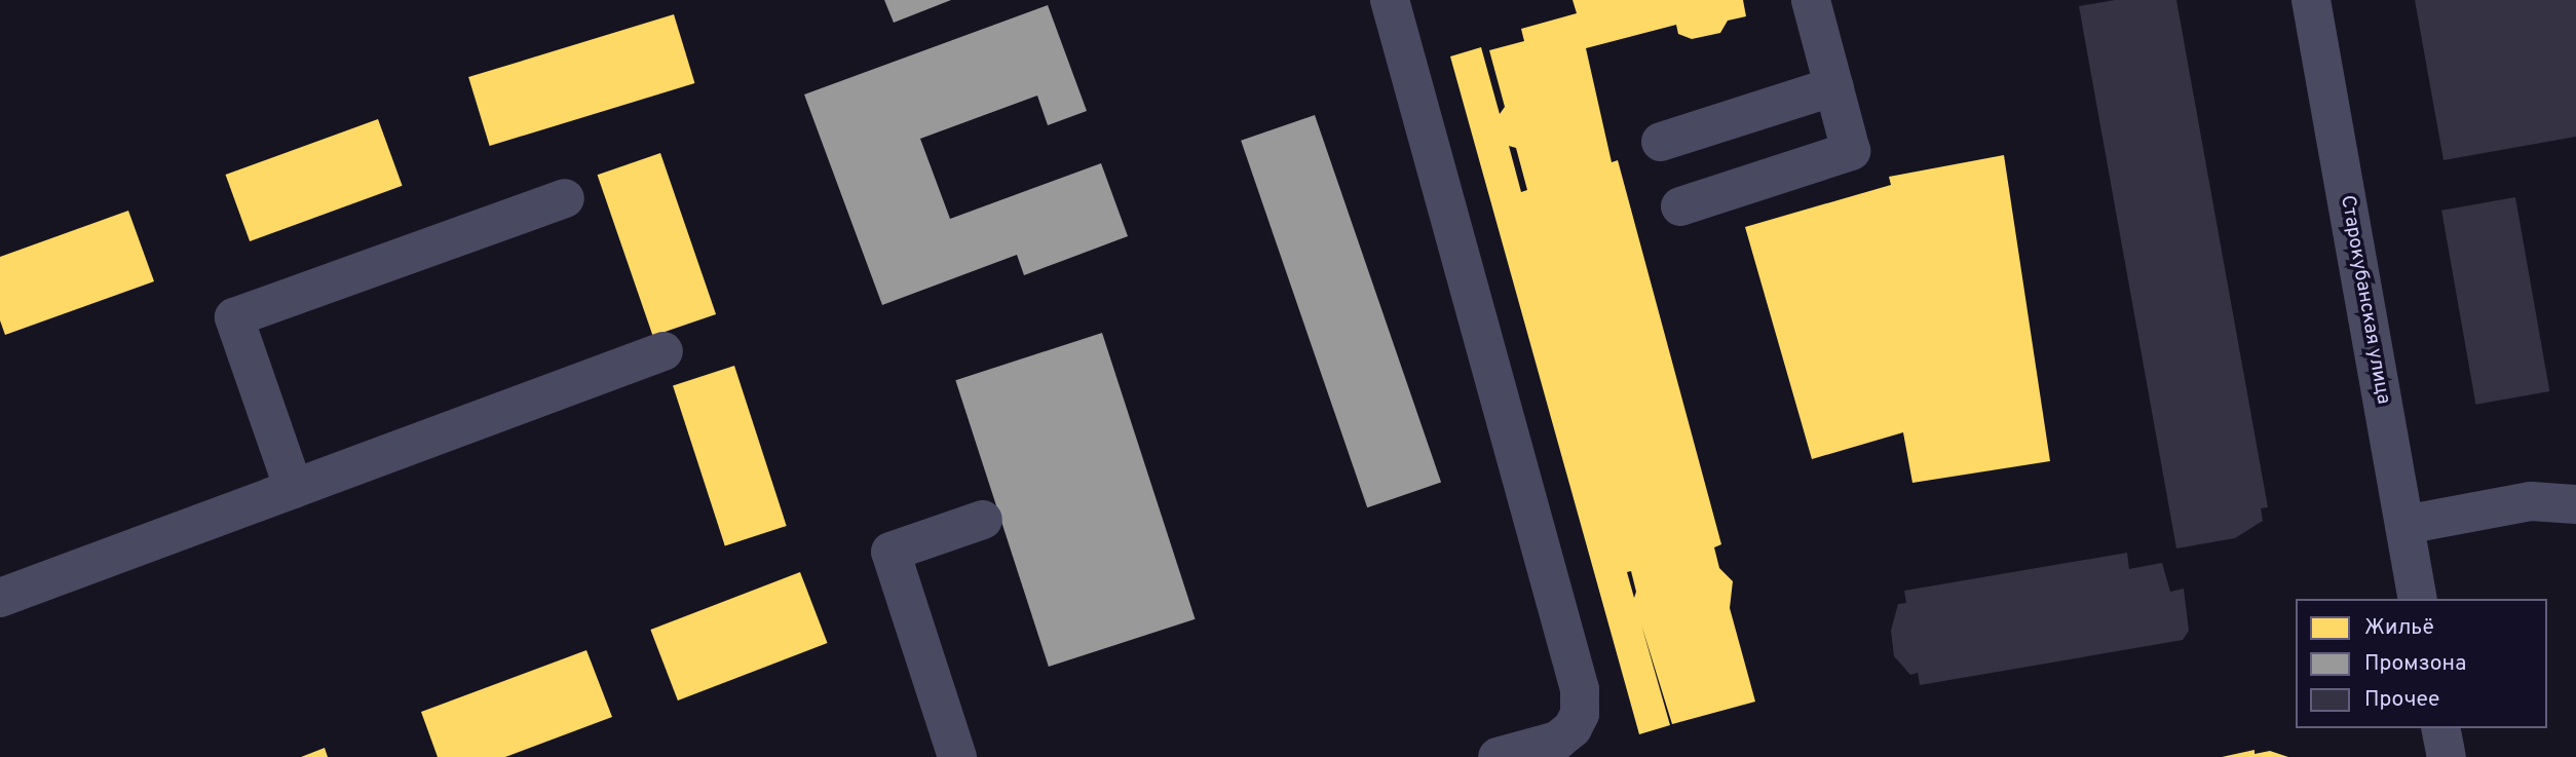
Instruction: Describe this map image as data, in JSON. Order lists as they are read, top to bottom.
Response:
{
  "streets": {
    "street": ["Старокубанская улица"]
  },
  "legend": ["Жильё", "Промзона", "Прочее"]
}
